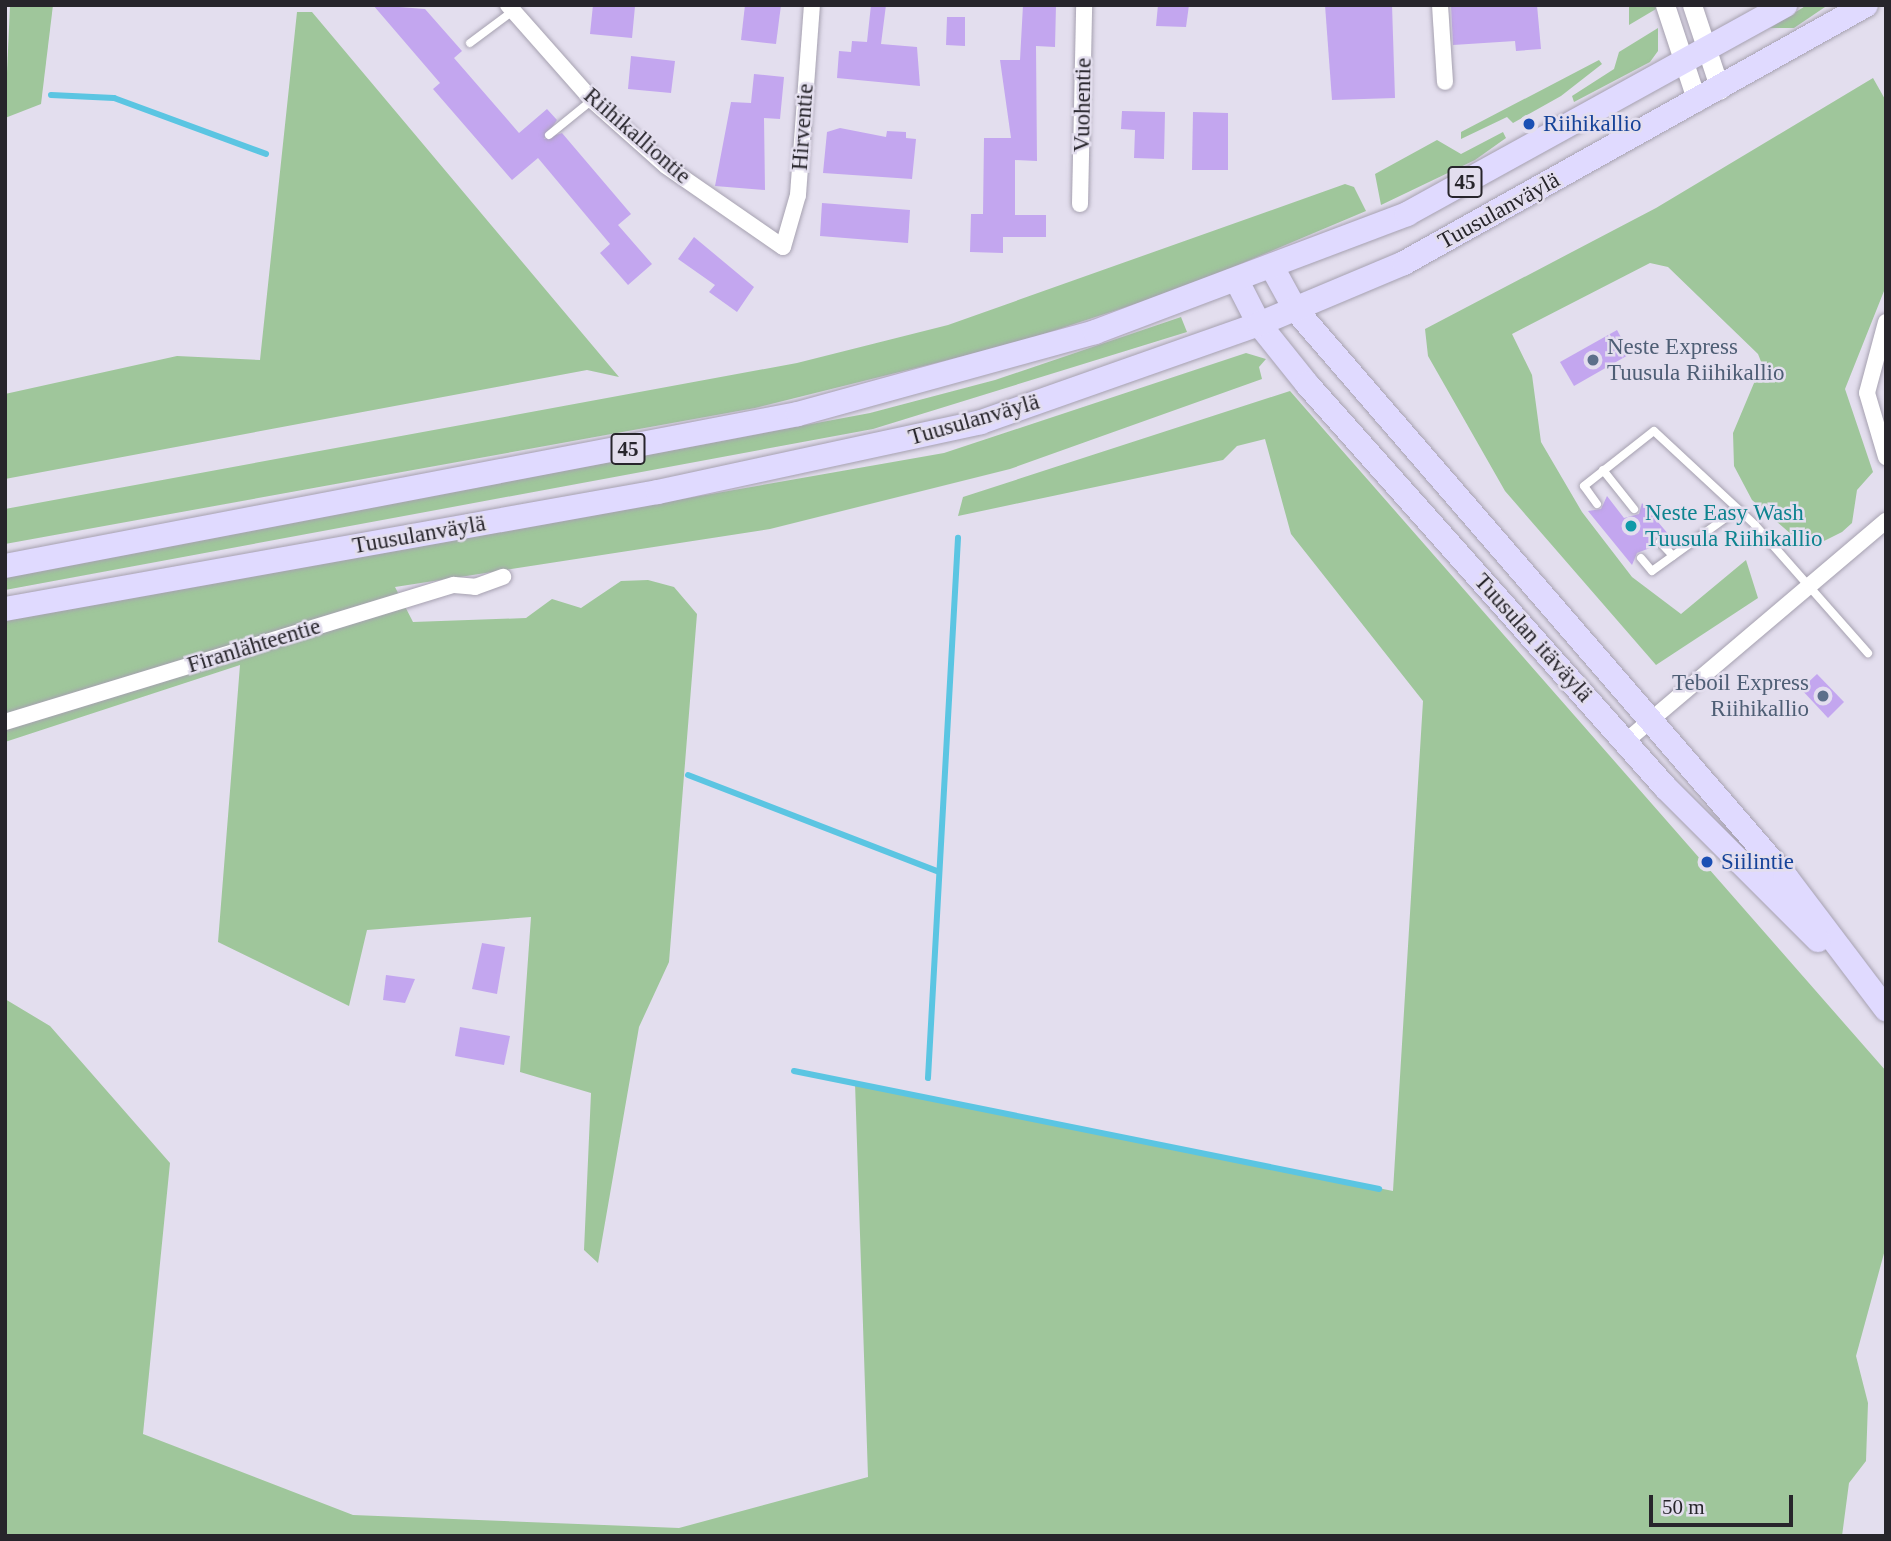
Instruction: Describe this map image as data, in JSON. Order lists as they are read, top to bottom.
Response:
{
  "streets": {
    "main road": ["45", "Tuusulanväylä", "Tuusulan itäväylä"],
    "street": [
      "Vuohentie",
      "Hirventie",
      "Riihikalliontie",
      "Firanlähteentie"
    ]
  },
  "crossings": [
    ["Hirventie", "Riihikalliontie"],
    ["Tuusulanväylä", "Tuusulan itäväylä"]
  ],
  "places": [
    "Riihikallio",
    "Neste Express Tuusula Riihikallio",
    "Neste Easy Wash Tuusula Riihikallio",
    "Teboil Express Riihikallio",
    "Siilintie"
  ],
  "scale_bar": "50 m"
}
